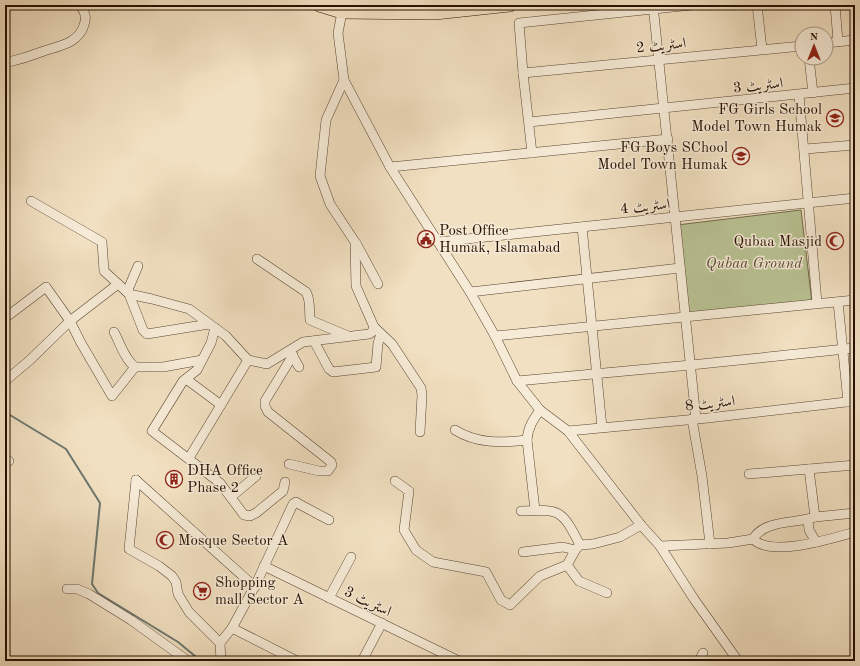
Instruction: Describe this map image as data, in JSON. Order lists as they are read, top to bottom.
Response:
{
  "streets": {
    "street": [
      "اسٹریٹ 2",
      "اسٹریٹ 3",
      "اسٹریٹ 4",
      "اسٹریٹ 8"
    ]
  },
  "parks": ["Qubaa Ground"],
  "places": {
    "school or university": ["FG Girls School Model Town Humak", "FG Boys SChool Model Town Humak"],
    "public building": ["Post Office Humak, Islamabad"],
    "mosque": ["Qubaa Masjid", "Mosque Sector A"],
    "building": ["DHA Office Phase 2"],
    "supermarket": ["Shopping mall Sector A"]
  },
  "north": "top"
}
